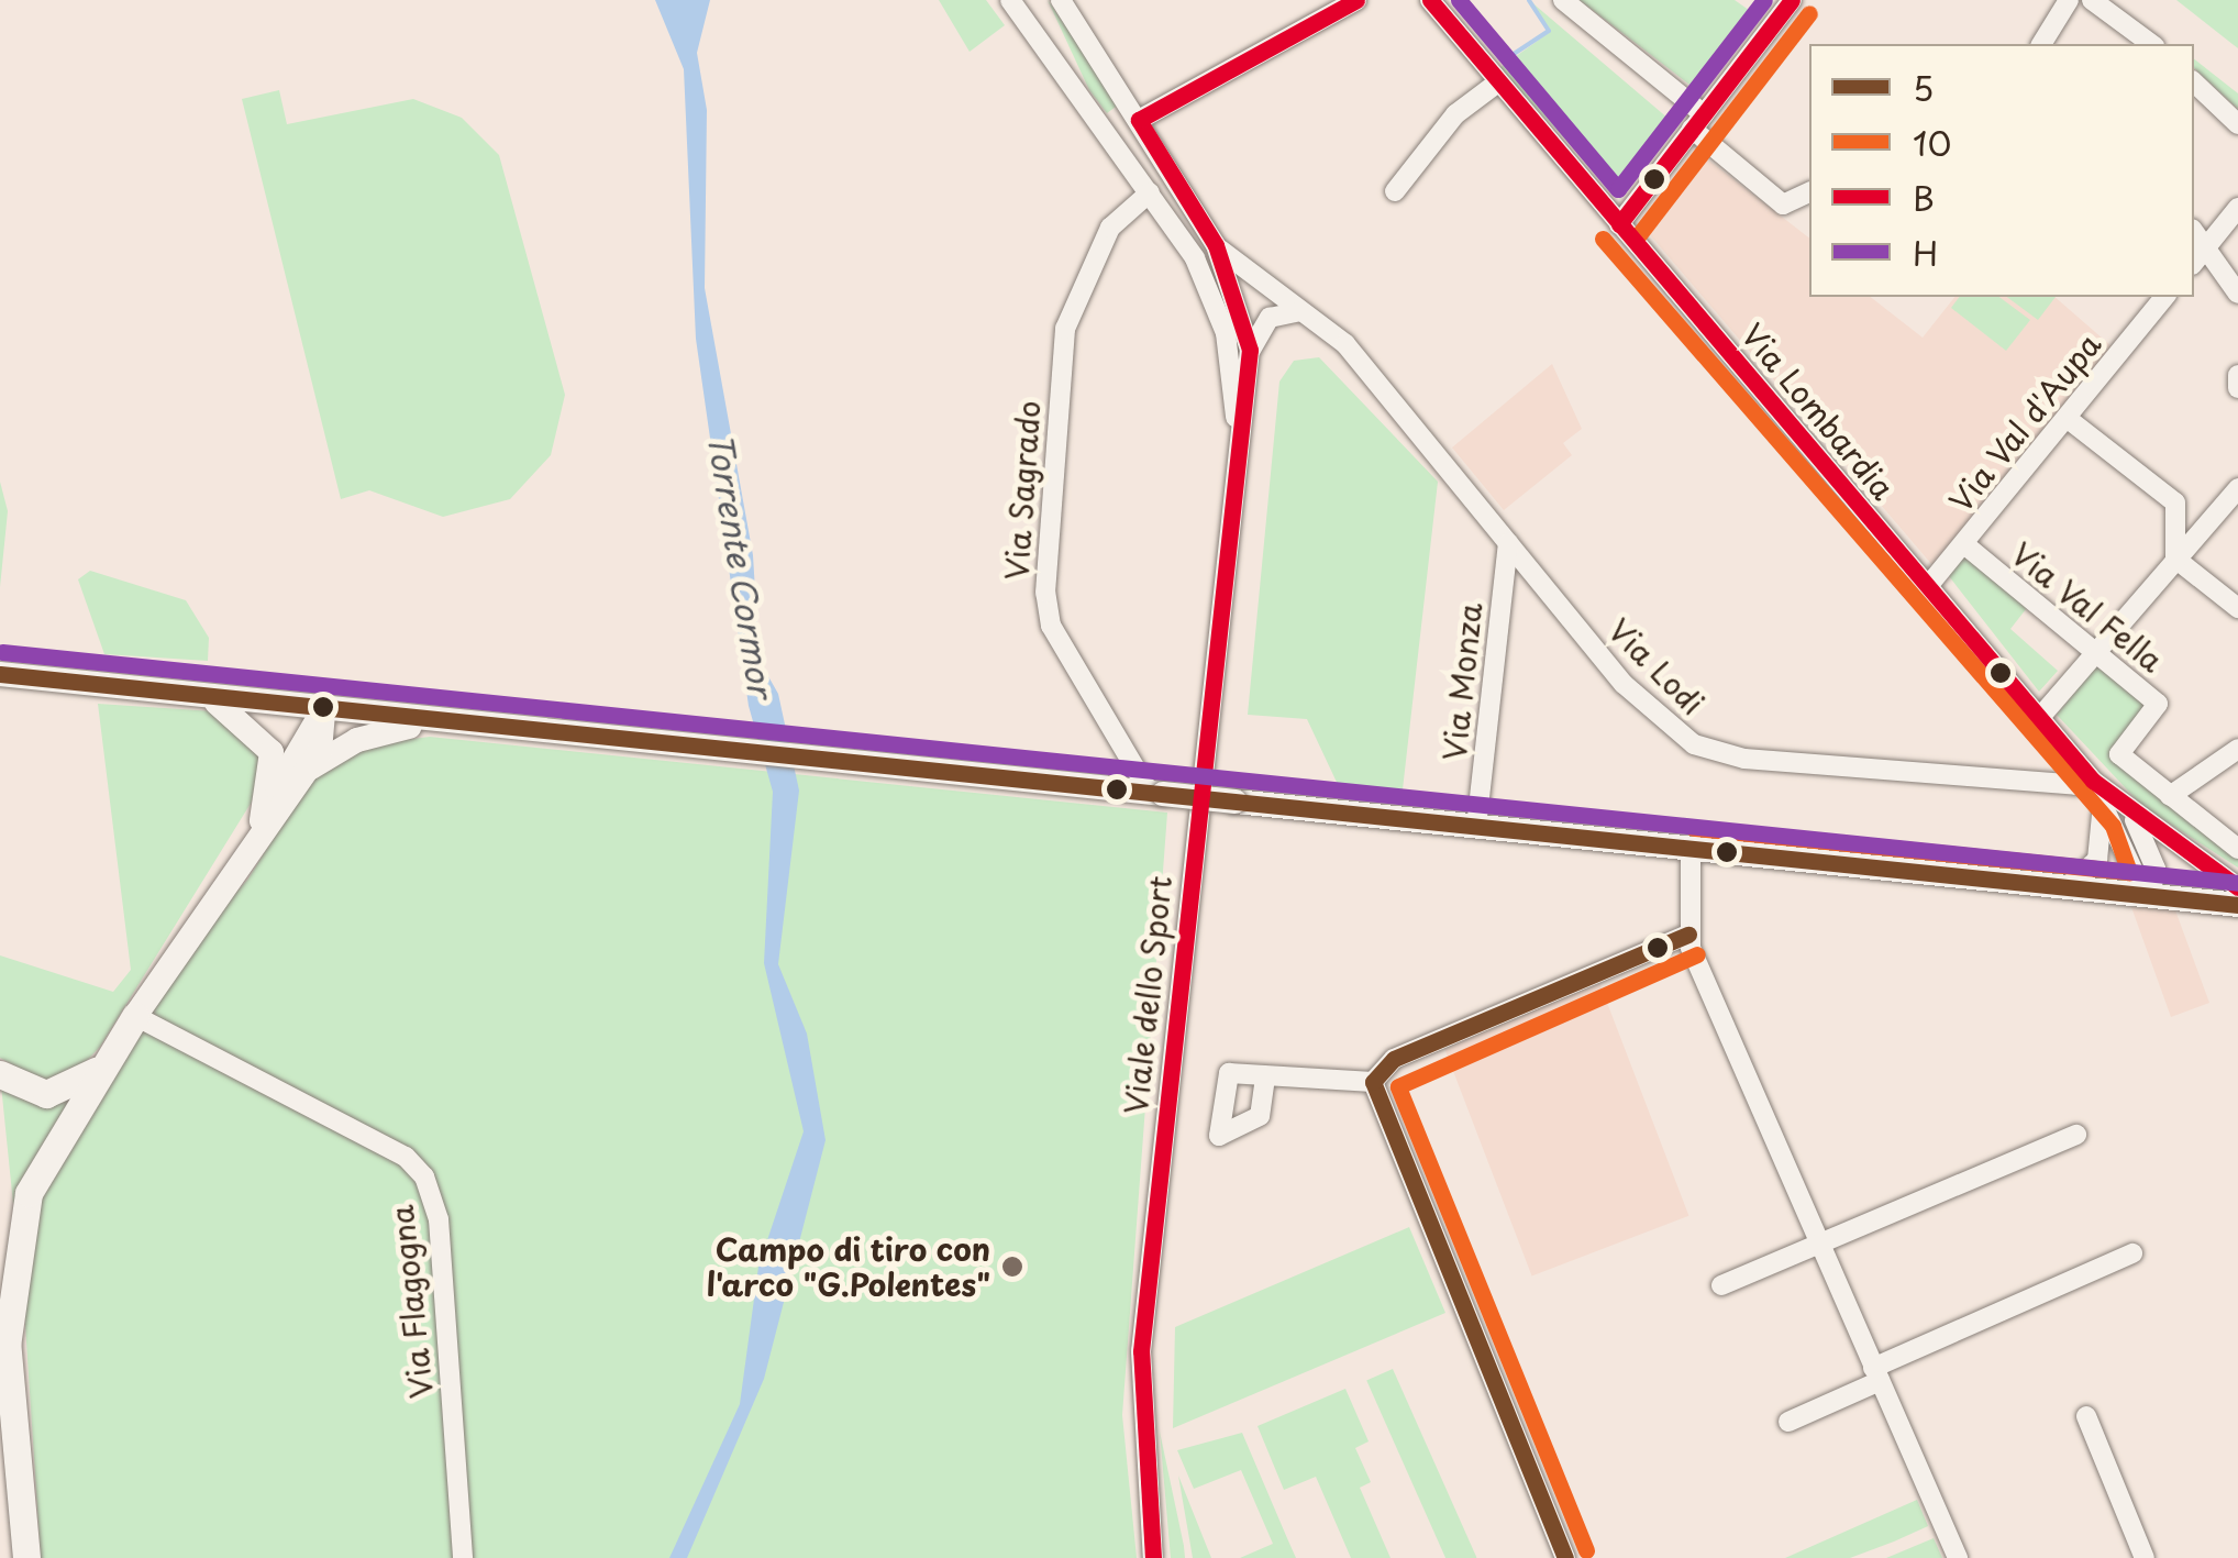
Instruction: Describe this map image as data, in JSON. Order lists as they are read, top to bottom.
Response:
{
  "streets": {
    "street": [
      "Via Lombardia",
      "Via Val d'Aupa",
      "Via Sagrado",
      "Via Val Fella",
      "Via Lodi",
      "Via Monza",
      "Viale dello Sport",
      "Via Flagogna"
    ]
  },
  "crossings": [
    ["Via Lombardia", "Via Val d'Aupa"],
    ["Via Lombardia", "Via Lodi"],
    ["Via Val d'Aupa", "Via Val Fella"],
    ["Via Sagrado", "Viale dello Sport"],
    ["Via Lodi", "Via Monza"],
    ["Via Lodi", "Viale dello Sport"]
  ],
  "water": ["Torrente Cormor"],
  "places": ["Campo di tiro con l'arco \"G.Polentes\""],
  "lines": [
    "transit line B",
    "transit line H",
    "transit line 10",
    "transit line 5"
  ],
  "legend": [
    "5",
    "10",
    "B",
    "H"
  ]
}
